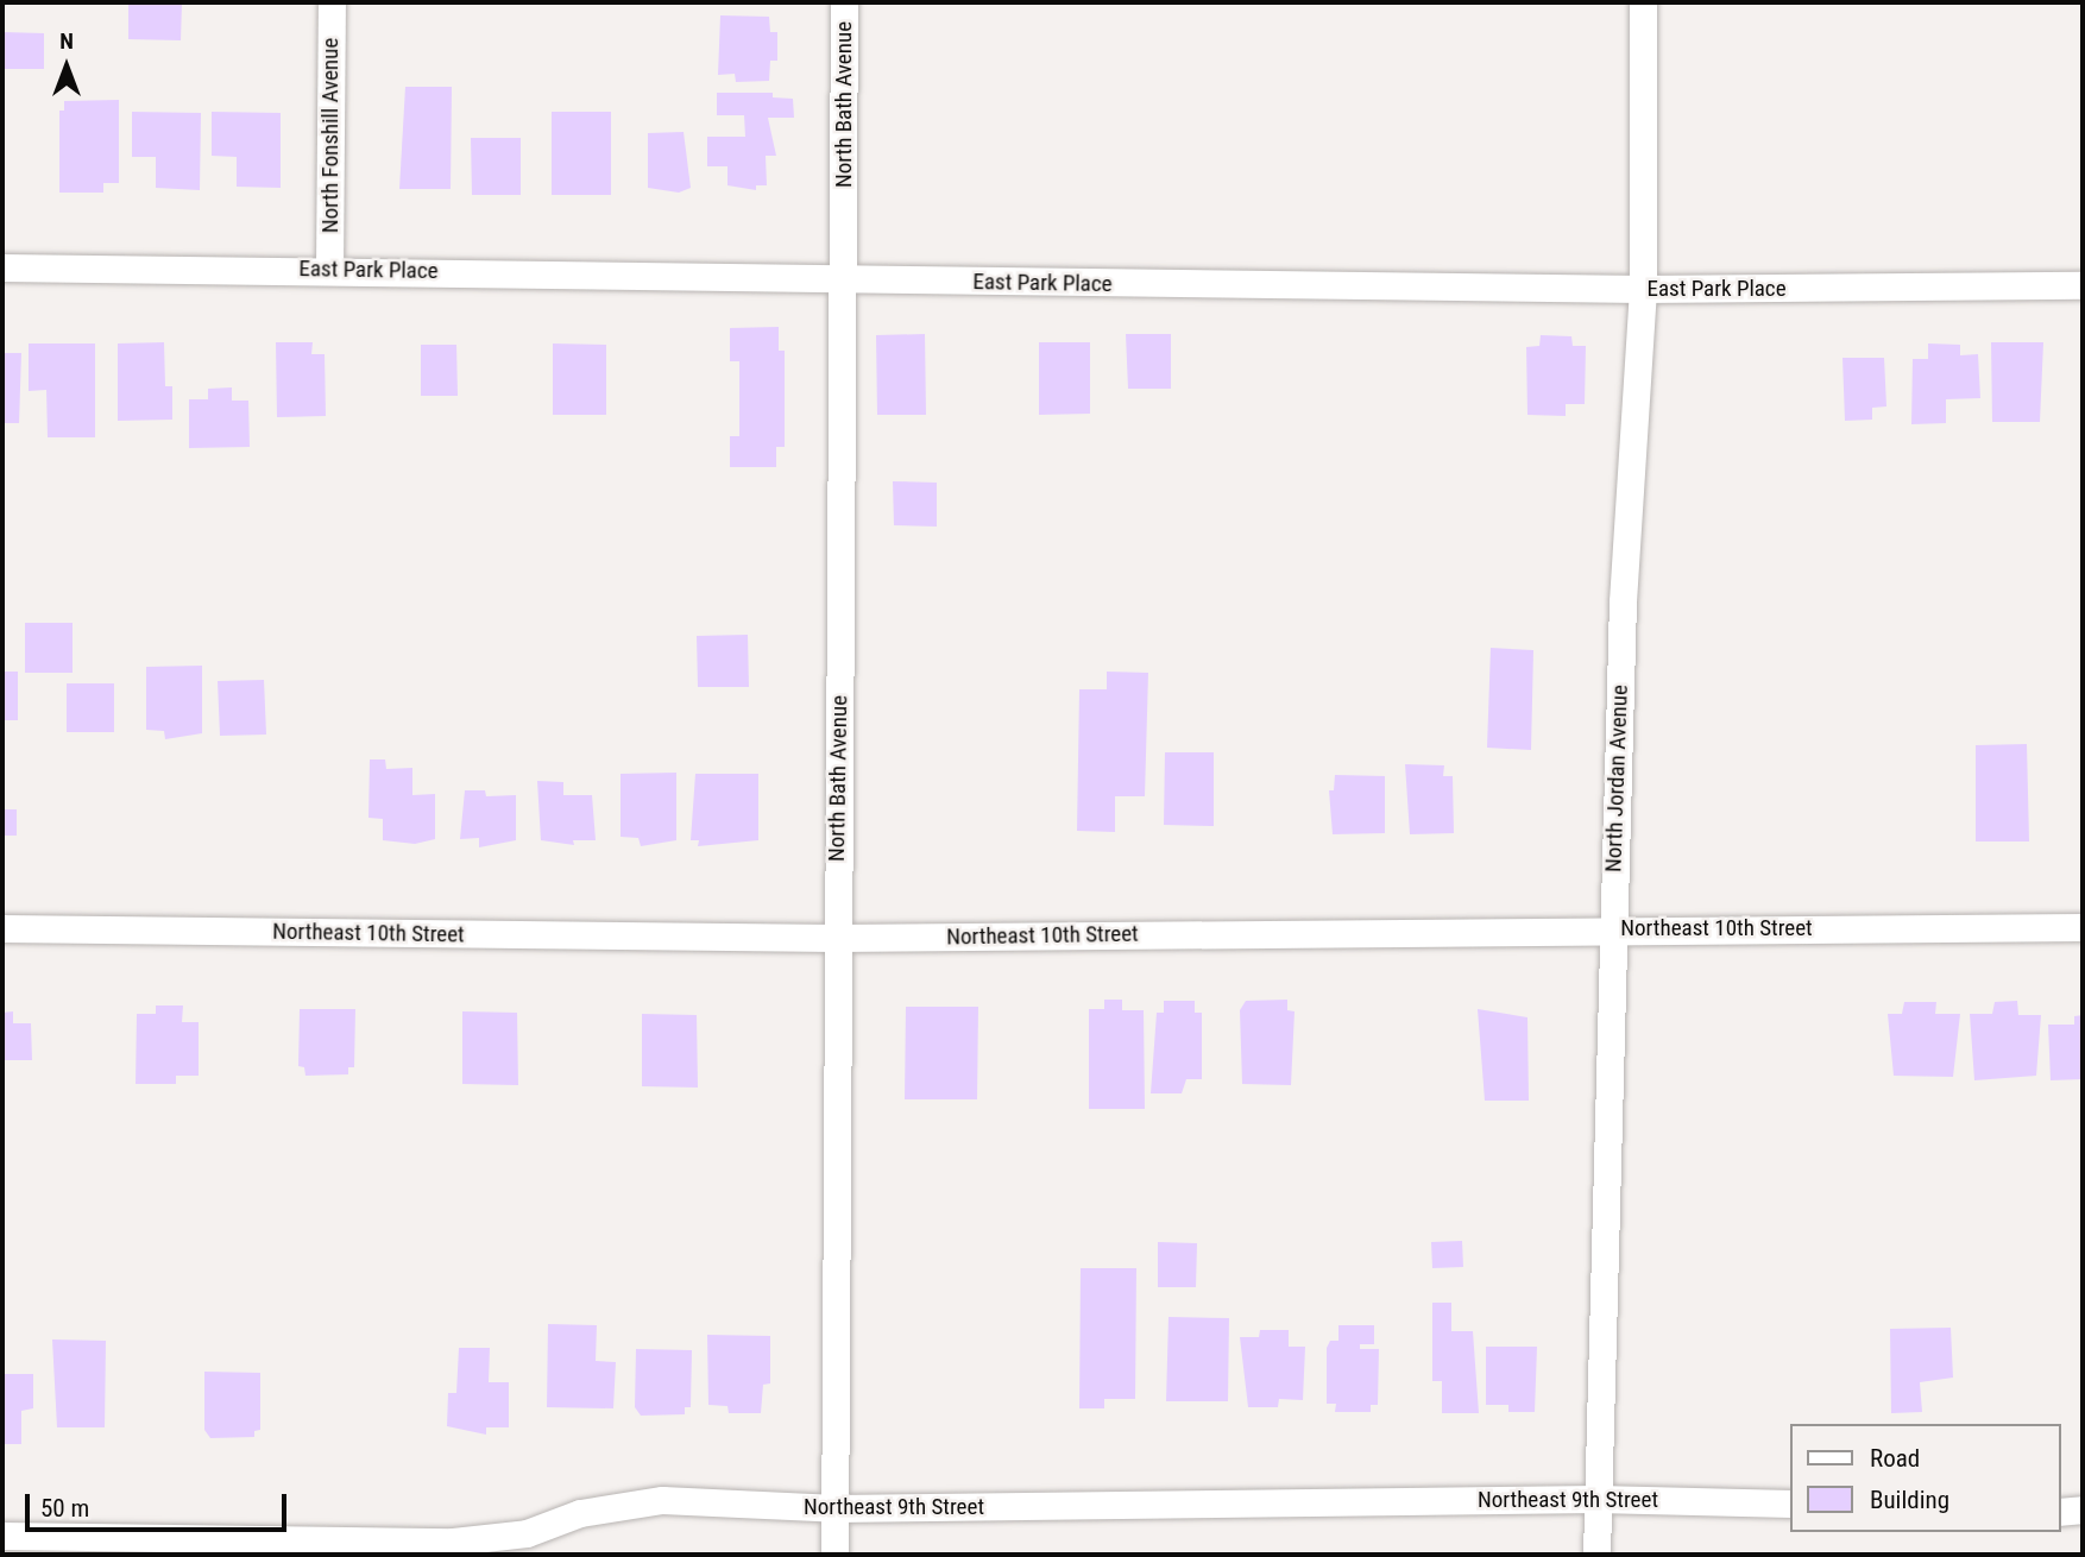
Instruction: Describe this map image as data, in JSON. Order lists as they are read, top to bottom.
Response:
{
  "streets": {
    "street": [
      "North Bath Avenue",
      "North Fonshill Avenue",
      "East Park Place",
      "North Jordan Avenue",
      "Northeast 10th Street",
      "Northeast 9th Street"
    ]
  },
  "crossings": [
    ["North Bath Avenue", "East Park Place"],
    ["North Bath Avenue", "Northeast 10th Street"],
    ["North Bath Avenue", "Northeast 9th Street"],
    ["North Fonshill Avenue", "East Park Place"],
    ["East Park Place", "North Jordan Avenue"],
    ["North Jordan Avenue", "Northeast 10th Street"],
    ["North Jordan Avenue", "Northeast 9th Street"]
  ],
  "legend": ["Road", "Building"],
  "scale_bar": "50 m",
  "north": "top"
}
